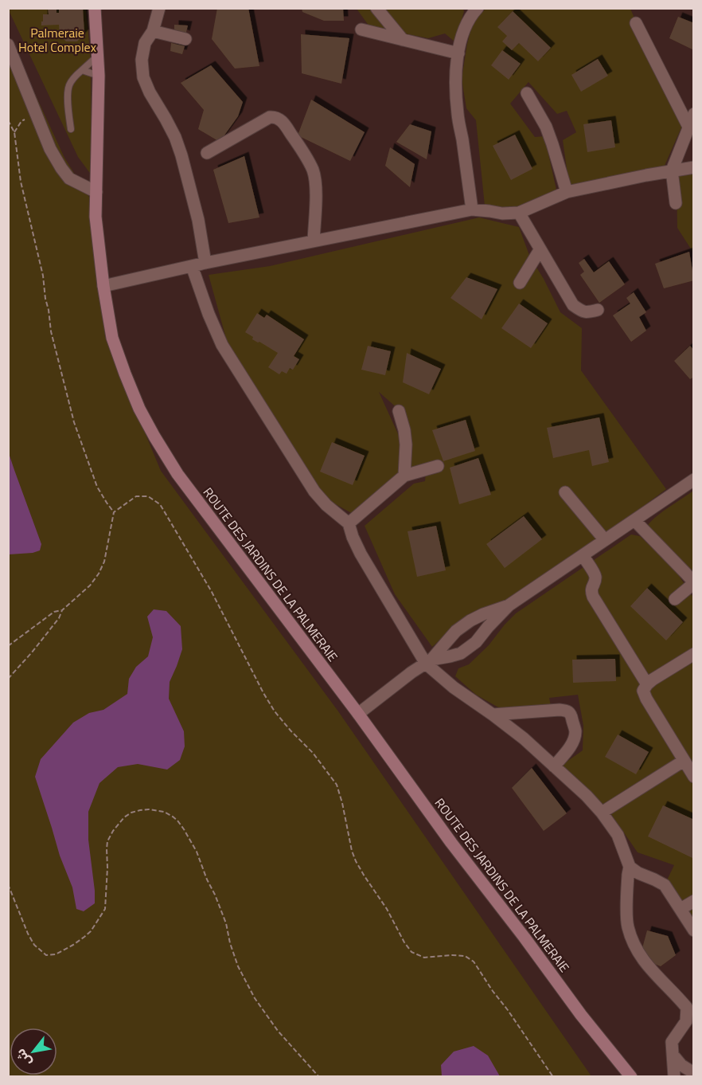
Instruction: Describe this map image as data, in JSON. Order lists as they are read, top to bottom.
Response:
{
  "streets": {
    "street": ["ROUTE DES JARDINS DE LA PALMERAIE"]
  },
  "parks": ["Palmeraie Hotel Complex"],
  "north": "bottom left"
}
